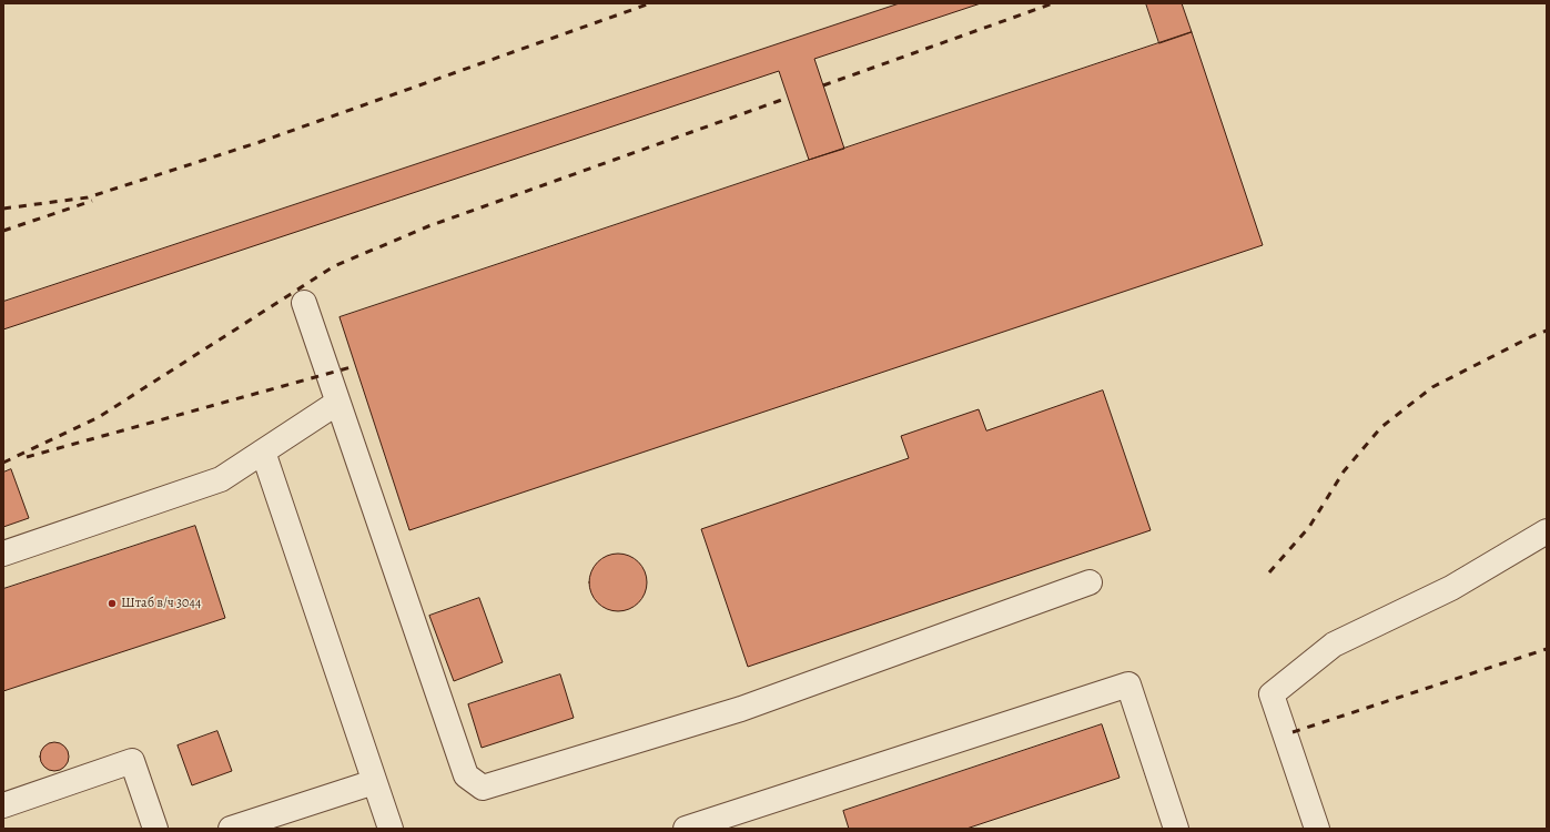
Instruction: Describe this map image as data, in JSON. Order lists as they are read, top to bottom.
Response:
{
  "places": ["Штаб в/ч 3044"]
}
